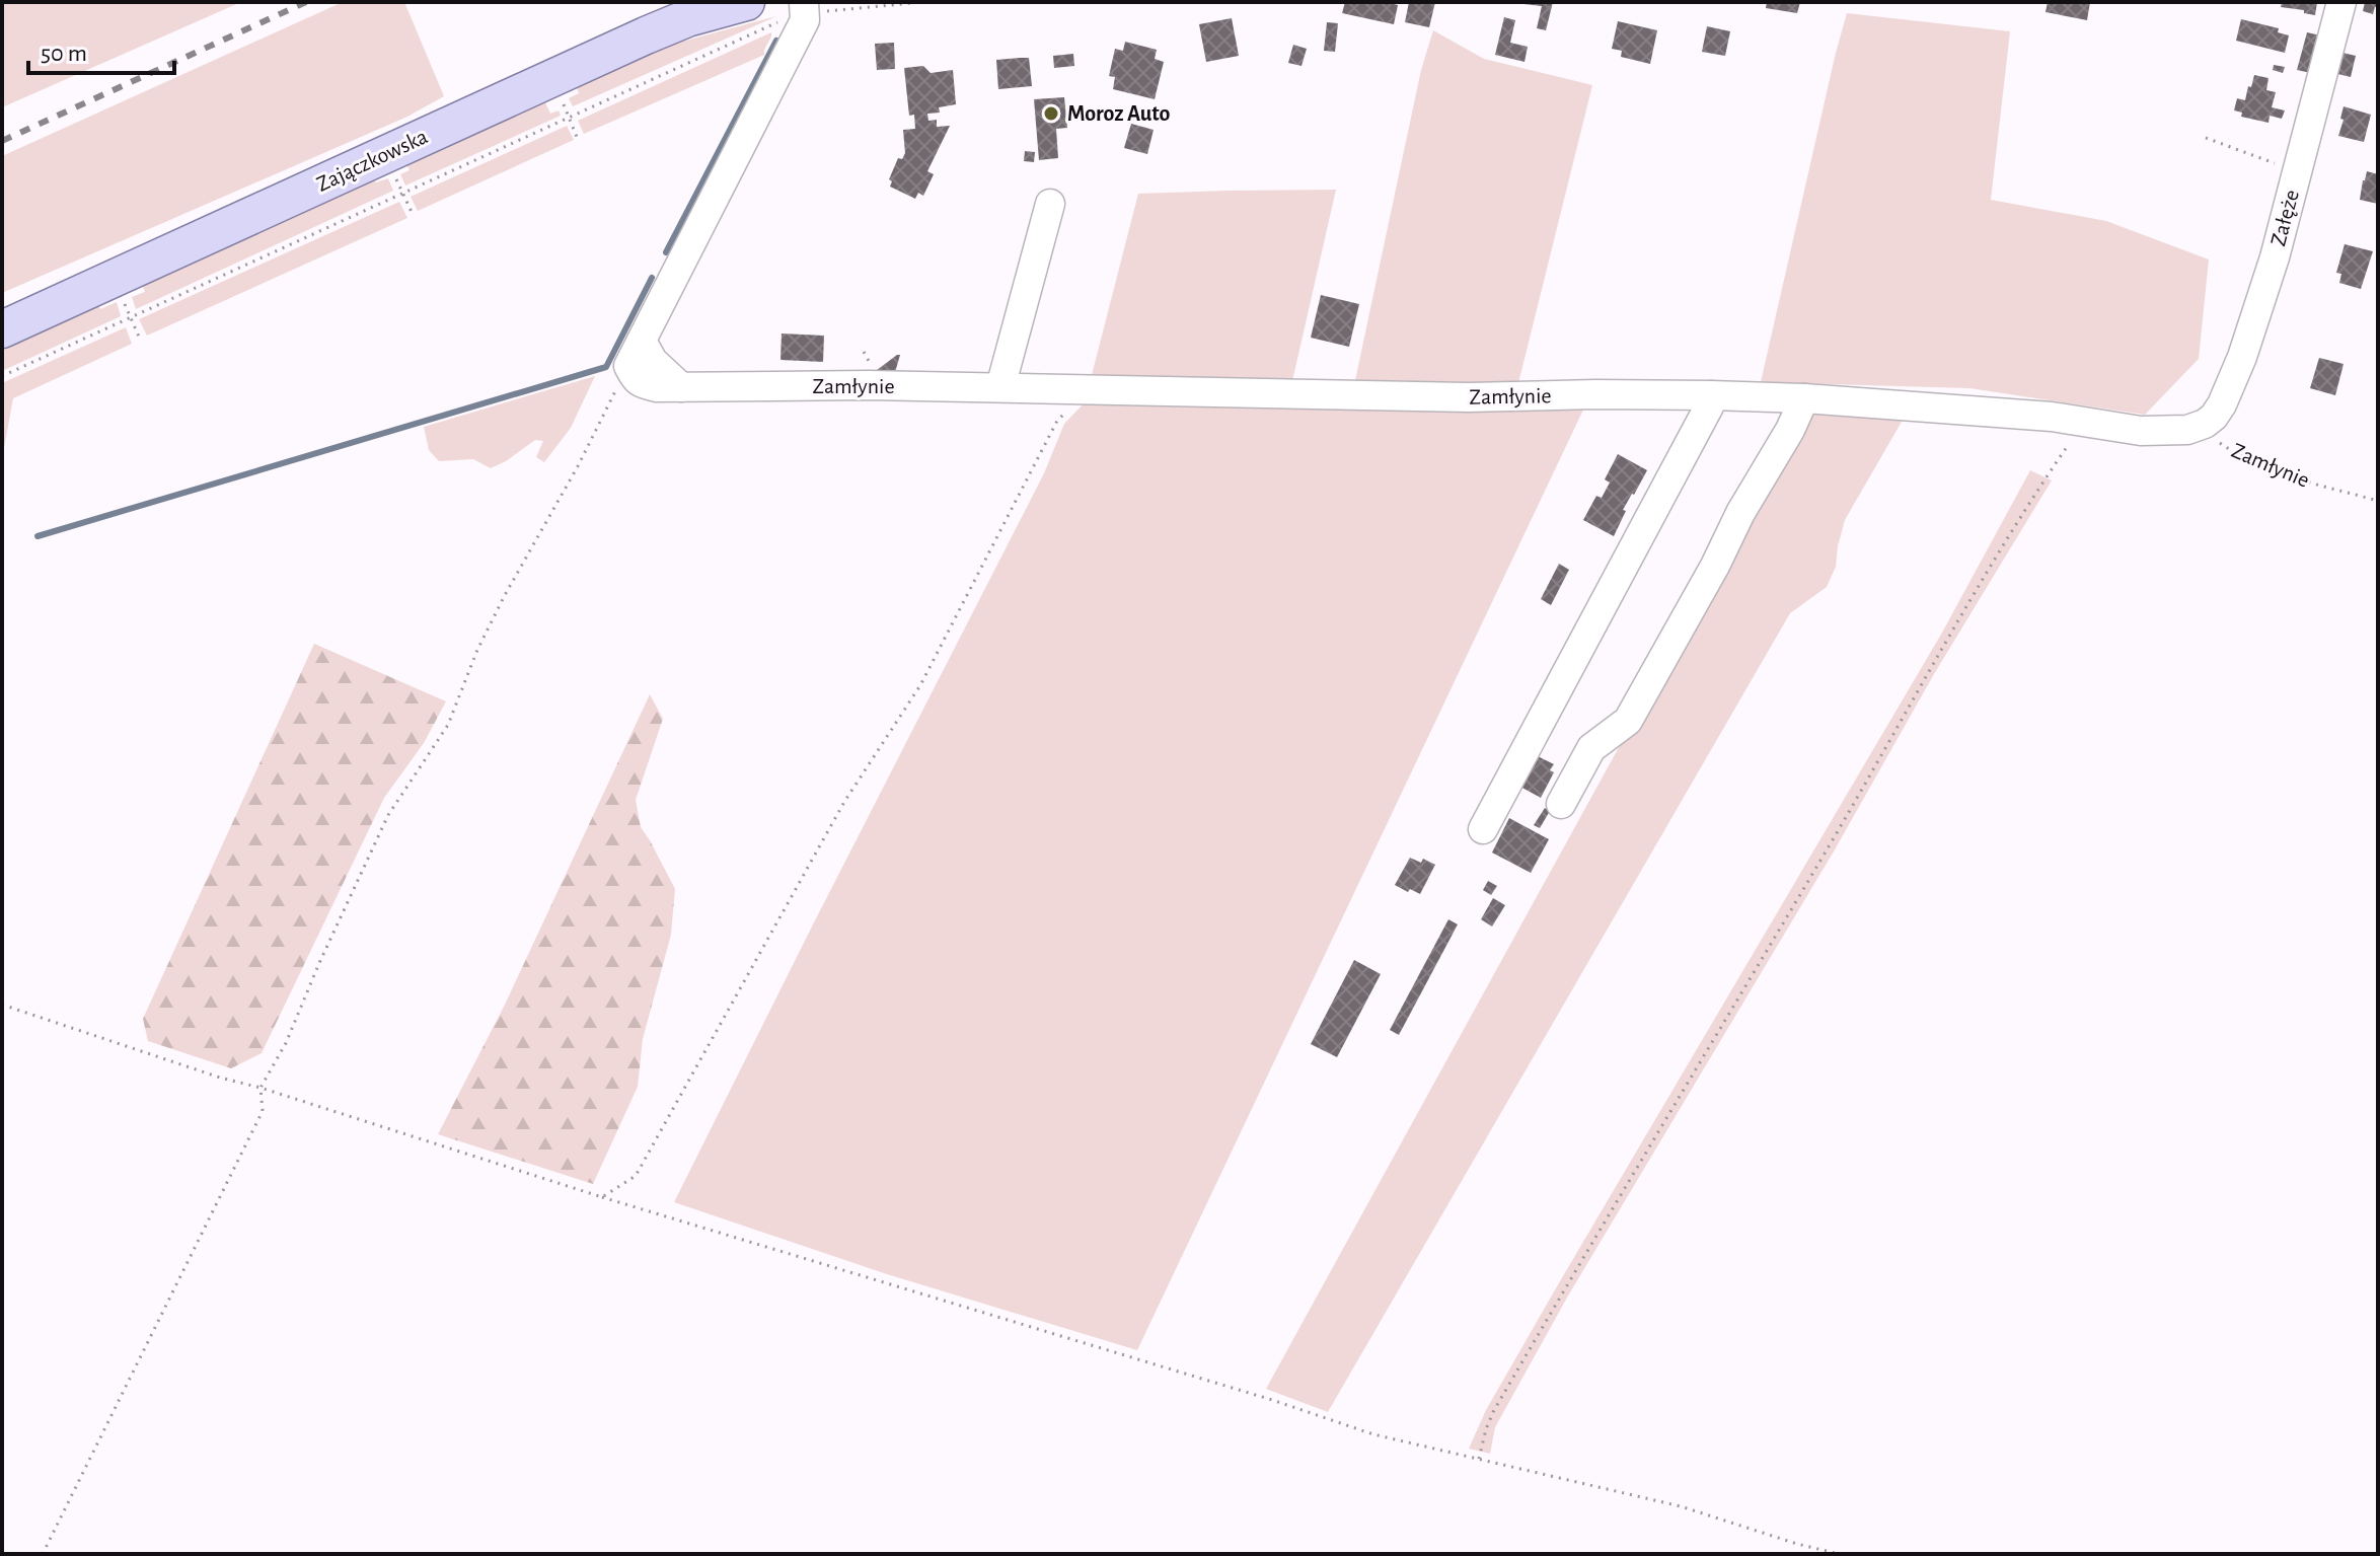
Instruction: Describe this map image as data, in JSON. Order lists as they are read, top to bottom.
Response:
{
  "streets": {
    "main road": ["Zajączkowska"],
    "street": ["Załęże", "Zamłynie"]
  },
  "crossings": [
    ["Załęże", "Zamłynie"]
  ],
  "places": ["Moroz Auto"],
  "scale_bar": "50 m"
}
